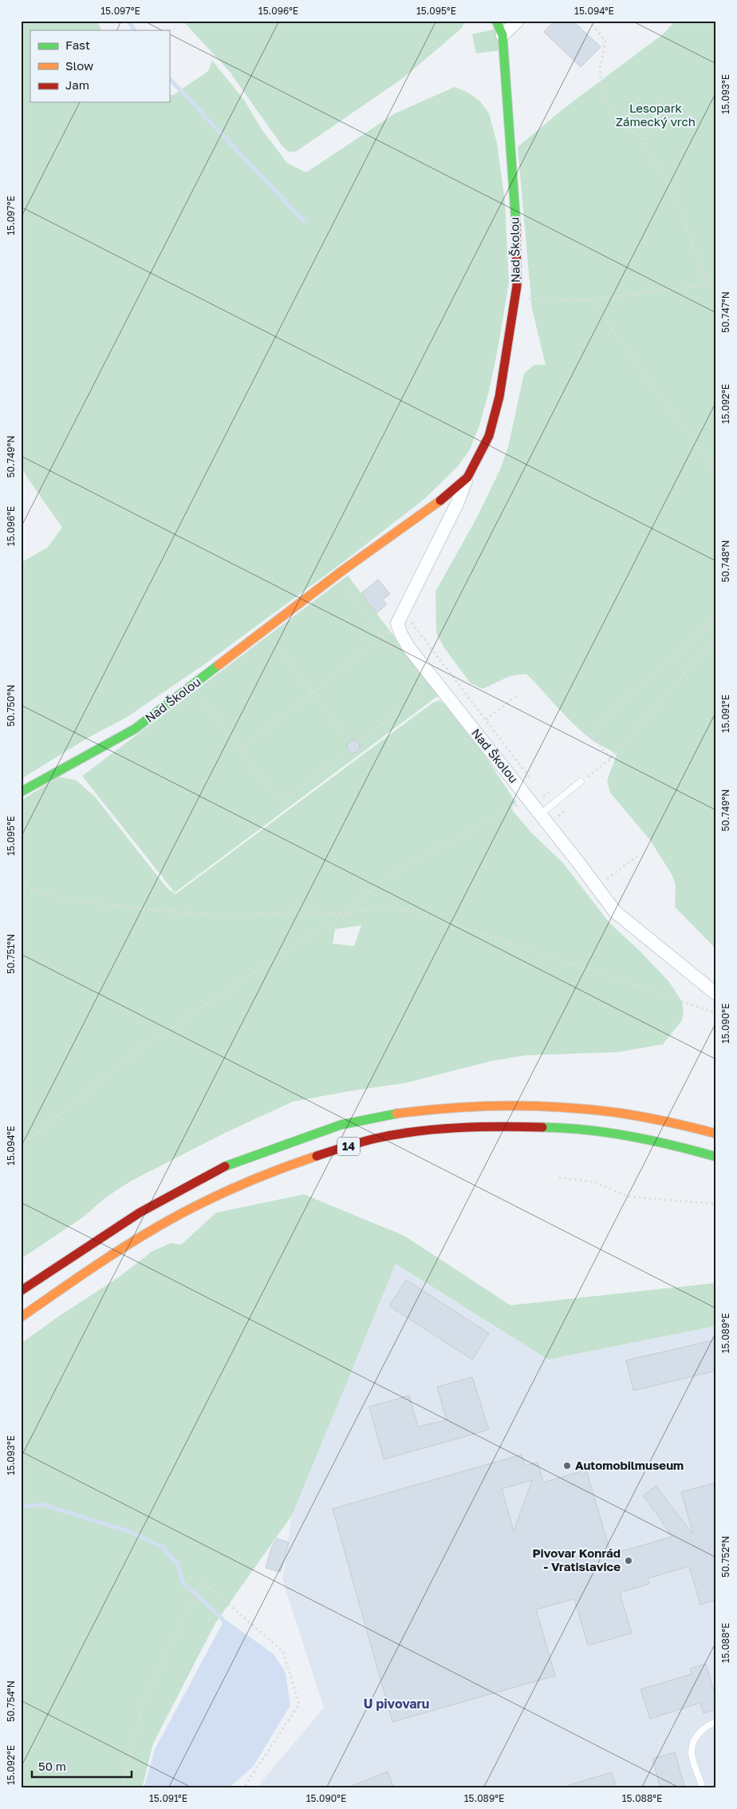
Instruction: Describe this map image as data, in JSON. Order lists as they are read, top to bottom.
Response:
{
  "streets": {
    "main road": ["Nad Školou", "14"]
  },
  "districts": ["U pivovaru"],
  "parks": ["Lesopark Zámecký vrch"],
  "places": ["Automobilmuseum", "Pivovar Konrád - Vratislavice"],
  "legend": ["Fast", "Slow", "Jam"],
  "scale_bar": "50 m",
  "coordinates": [
    "15.097°E",
    "15.096°E",
    "15.095°E",
    "15.094°E",
    "15.093°E",
    "50.747°N",
    "15.092°E",
    "50.749°N",
    "50.748°N",
    "50.750°N",
    "15.091°E",
    "50.751°N",
    "15.090°E",
    "15.089°E",
    "50.752°N",
    "15.088°E",
    "50.754°N"
  ]
}
